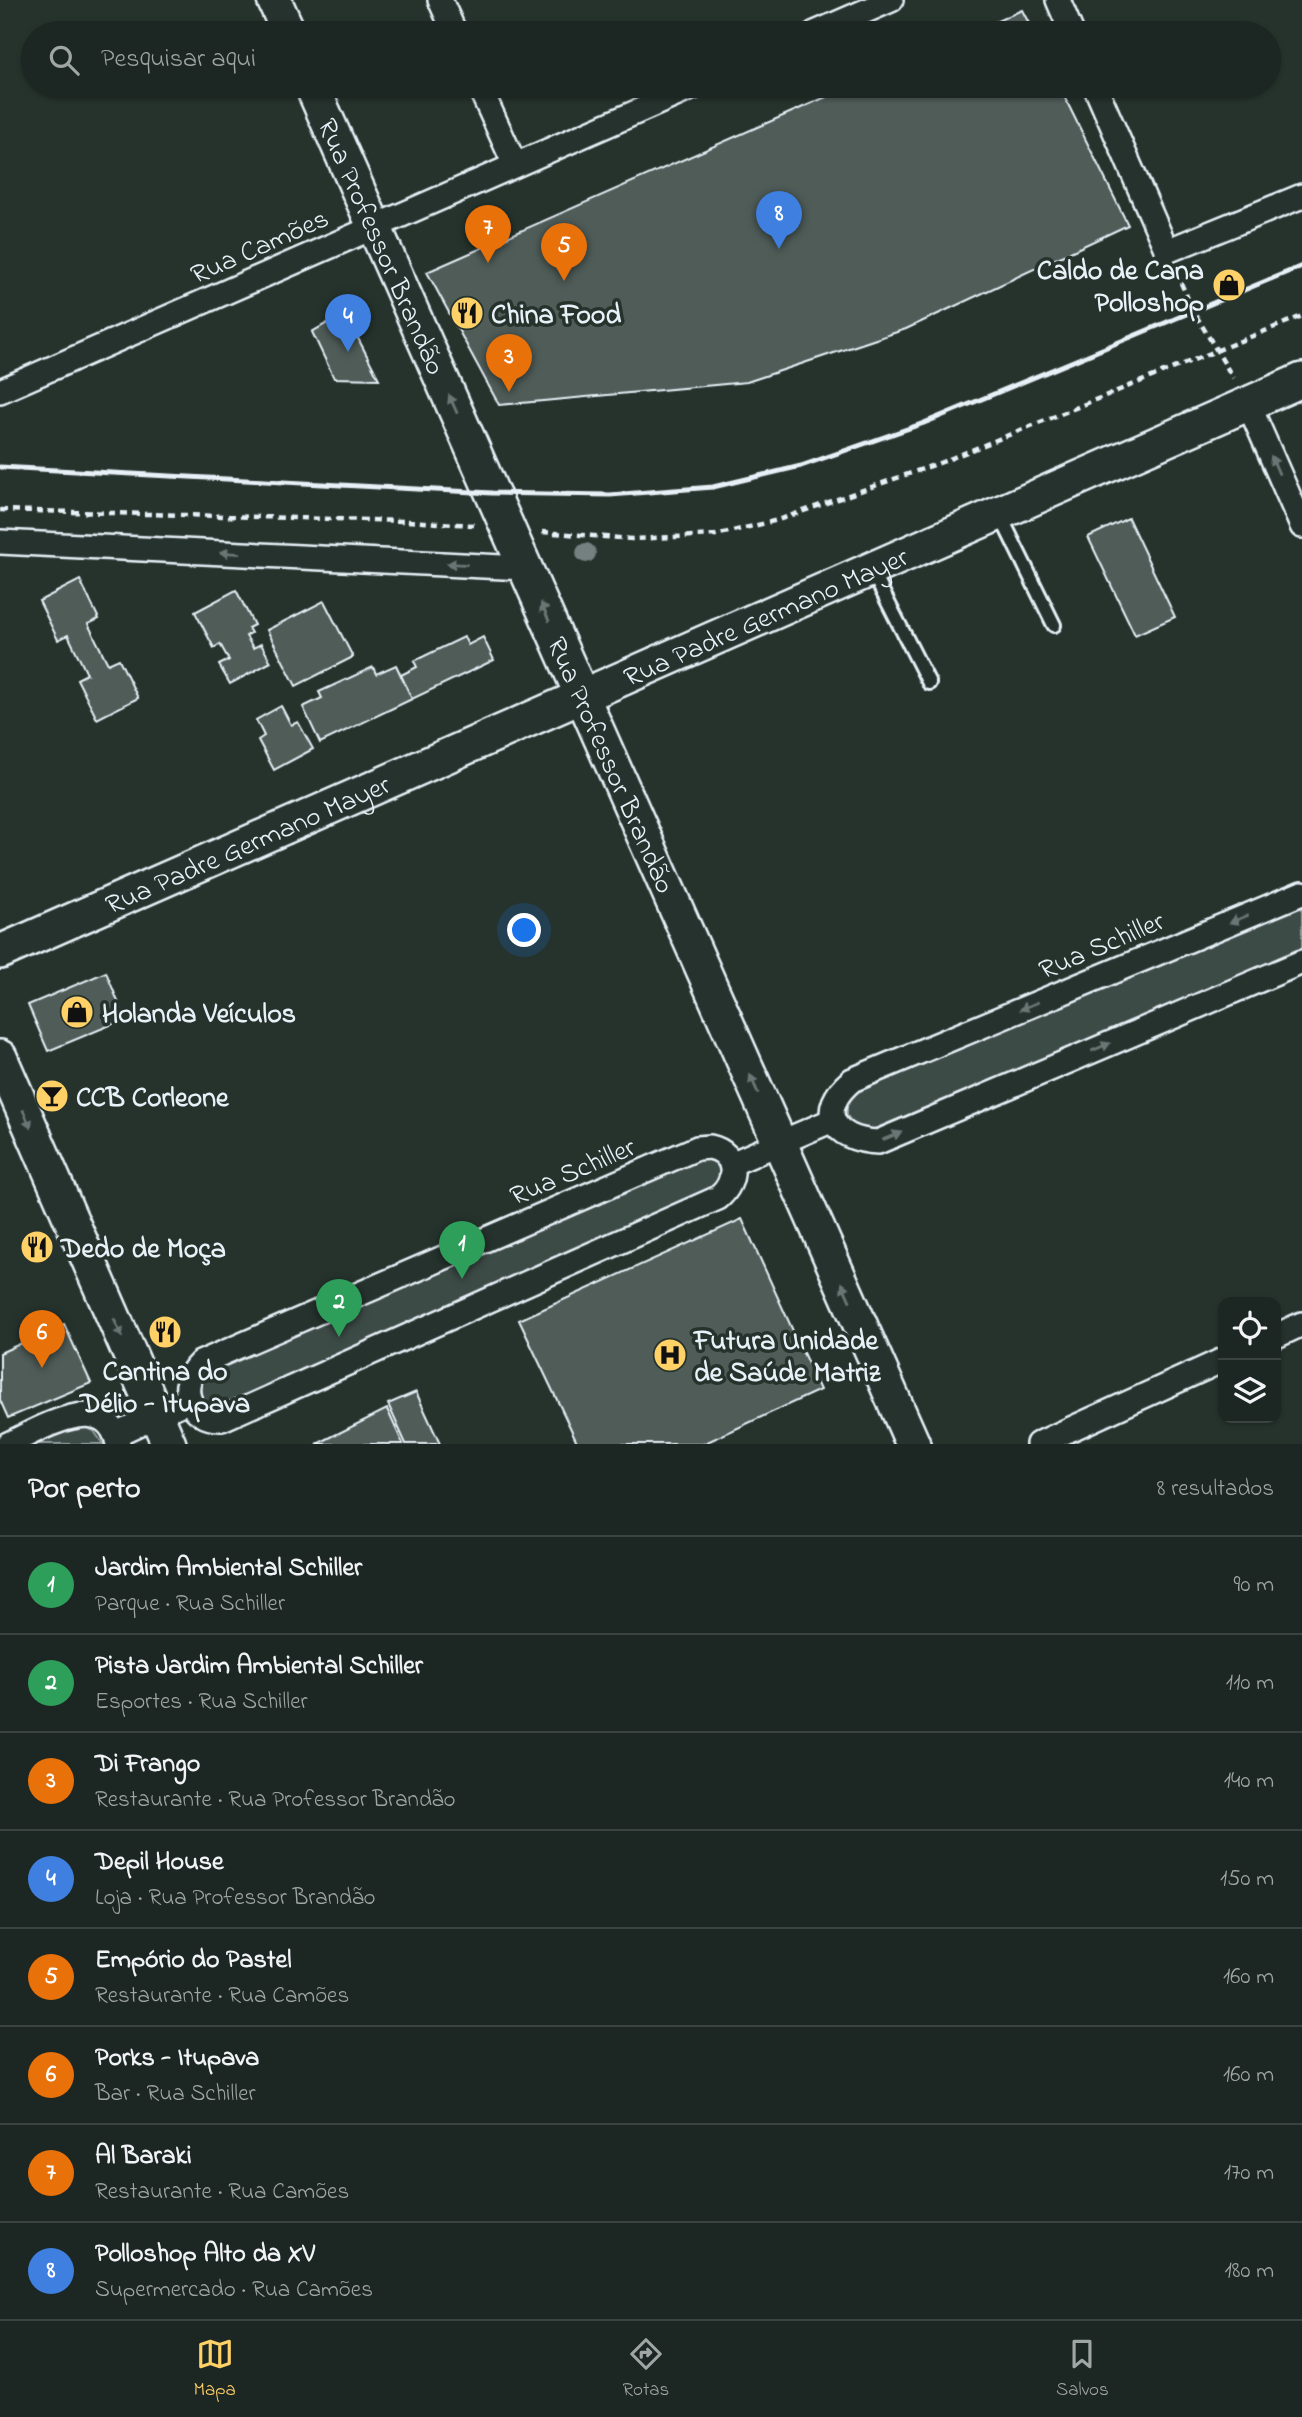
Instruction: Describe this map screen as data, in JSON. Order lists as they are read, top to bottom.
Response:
{
  "streets": {
    "main road": ["Rua Professor Brandão", "Rua Padre Germano Mayer"],
    "street": ["Rua Camões", "Rua Schiller"]
  },
  "crossings": [
    ["Rua Camões", "Rua Professor Brandão"],
    ["Rua Professor Brandão", "Rua Padre Germano Mayer"]
  ],
  "one_way": ["Rua Professor Brandão"],
  "places": {
    "shop": ["Caldo de Cana Polloshop", "Holanda Veículos"],
    "restaurant": ["China Food", "Dedo de Moça", "Cantina do Délio - Itupava"],
    "bar": ["CCB Corleone"],
    "hospital": ["Futura Unidade de Saúde Matriz"]
  },
  "page": {
    "search": "Pesquisar aqui",
    "pins": [
      "8",
      "7",
      "5",
      "4",
      "3",
      "1",
      "2",
      "6"
    ],
    "heading": ["Por perto", "8 resultados"],
    "list": [
      {
        "mark": "1",
        "name": "Jardim Ambiental Schiller",
        "note": "Parque · Rua Schiller",
        "value": "90 m"
      },
      {
        "mark": "2",
        "name": "Pista Jardim Ambiental Schiller",
        "note": "Esportes · Rua Schiller",
        "value": "110 m"
      },
      {
        "mark": "3",
        "name": "Di Frango",
        "note": "Restaurante · Rua Professor Brandão",
        "value": "140 m"
      },
      {
        "mark": "4",
        "name": "Depil House",
        "note": "Loja · Rua Professor Brandão",
        "value": "150 m"
      },
      {
        "mark": "5",
        "name": "Empório do Pastel",
        "note": "Restaurante · Rua Camões",
        "value": "160 m"
      },
      {
        "mark": "6",
        "name": "Porks - Itupava",
        "note": "Bar · Rua Schiller",
        "value": "160 m"
      },
      {
        "mark": "7",
        "name": "Al Baraki",
        "note": "Restaurante · Rua Camões",
        "value": "170 m"
      },
      {
        "mark": "8",
        "name": "Polloshop Alto da XV",
        "note": "Supermercado · Rua Camões",
        "value": "180 m"
      }
    ],
    "nav": ["Mapa", "Rotas", "Salvos"]
  }
}
